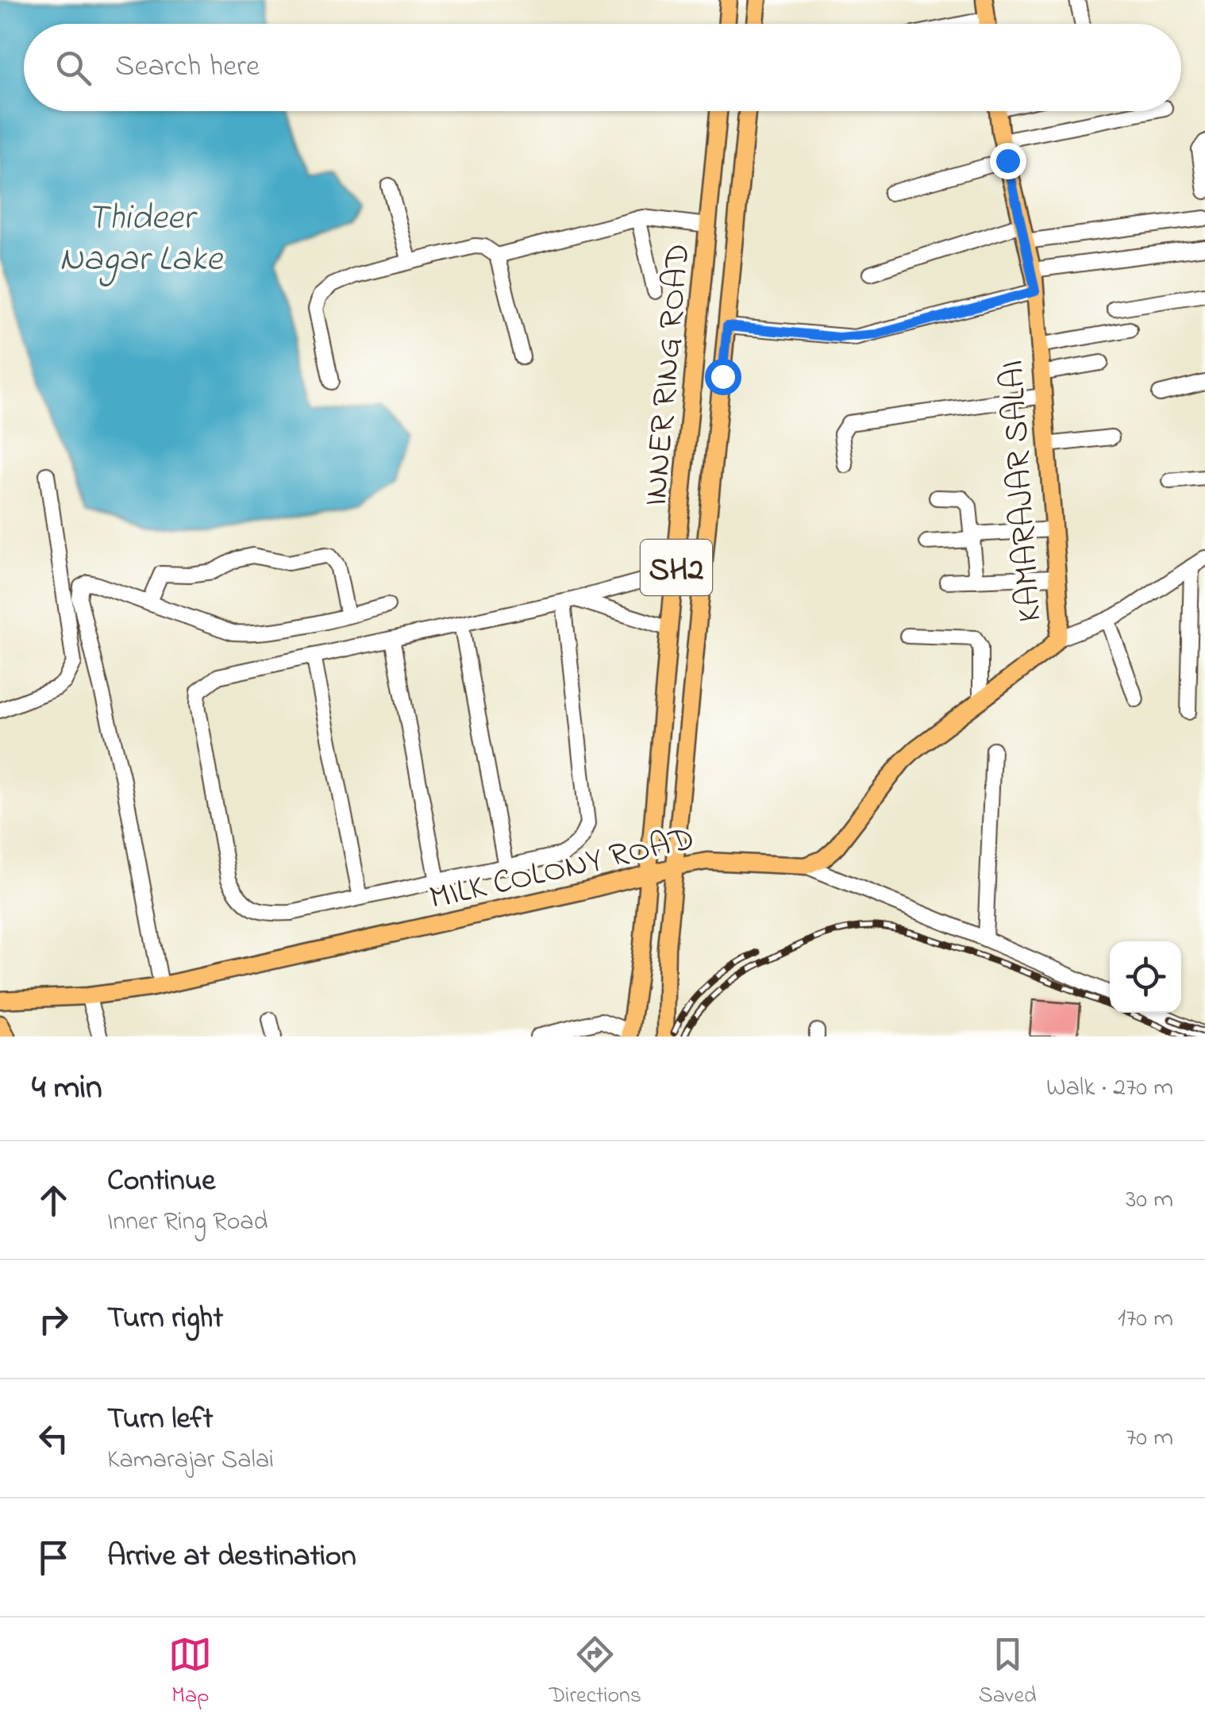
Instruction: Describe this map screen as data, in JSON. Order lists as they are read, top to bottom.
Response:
{
  "streets": {
    "main road": [
      "INNER RING ROAD",
      "KAMARAJAR SALAI",
      "SH2",
      "MILK COLONY ROAD"
    ]
  },
  "crossings": [
    ["INNER RING ROAD", "MILK COLONY ROAD"],
    ["KAMARAJAR SALAI", "MILK COLONY ROAD"]
  ],
  "water": ["Thideer Nagar Lake"],
  "page": {
    "search": "Search here",
    "heading": ["4 min", "Walk · 270 m"],
    "list": [
      ["Continue", "Inner Ring Road", "30 m"],
      ["Turn right", "170 m"],
      ["Turn left", "Kamarajar Salai", "70 m"],
      "Arrive at destination"
    ],
    "nav": ["Map", "Directions", "Saved"]
  }
}
